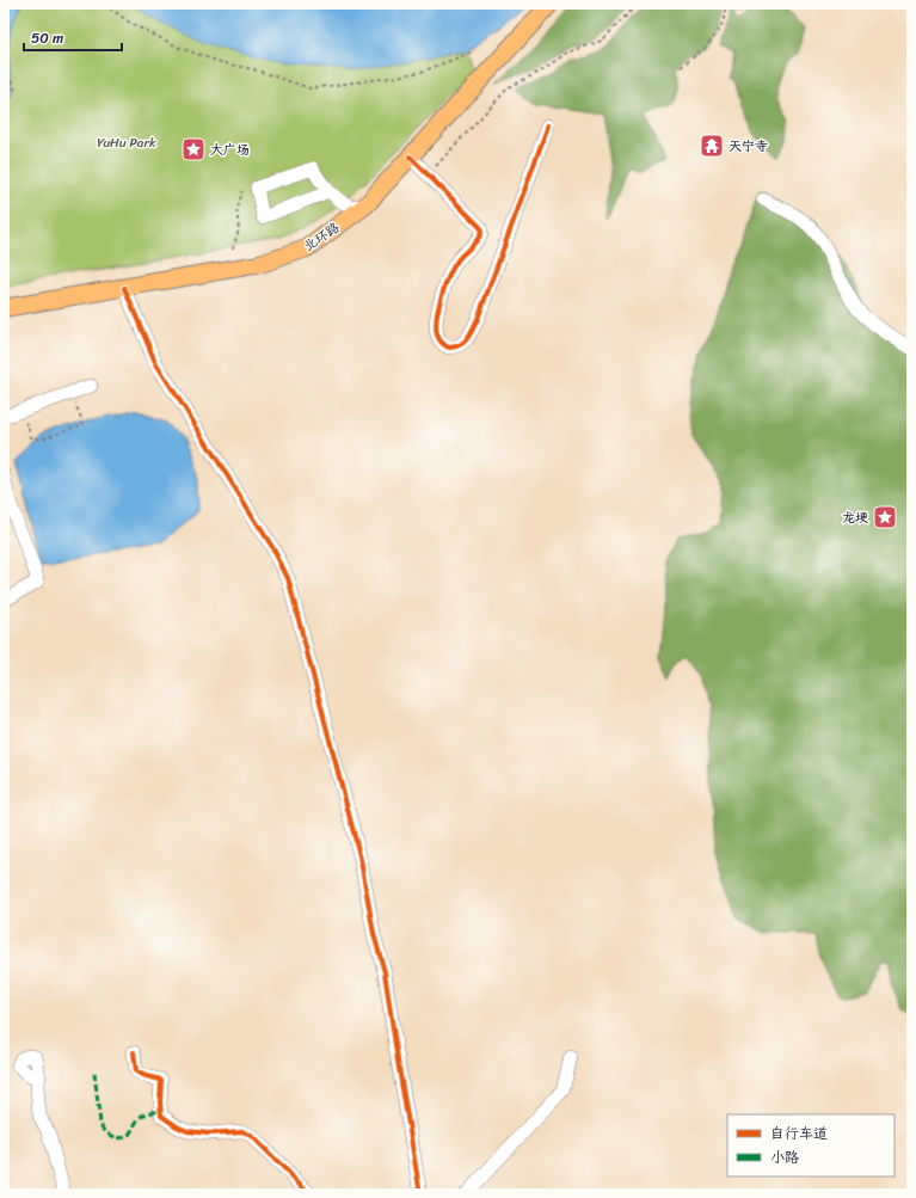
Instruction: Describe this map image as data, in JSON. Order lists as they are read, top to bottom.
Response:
{
  "streets": {
    "main road": ["北环路"]
  },
  "parks": ["YuHu Park"],
  "places": {
    "temple": ["天宁寺"],
    "place": ["大广场", "龙埂"]
  },
  "legend": ["自行车道", "小路"],
  "scale_bar": "50 m"
}
